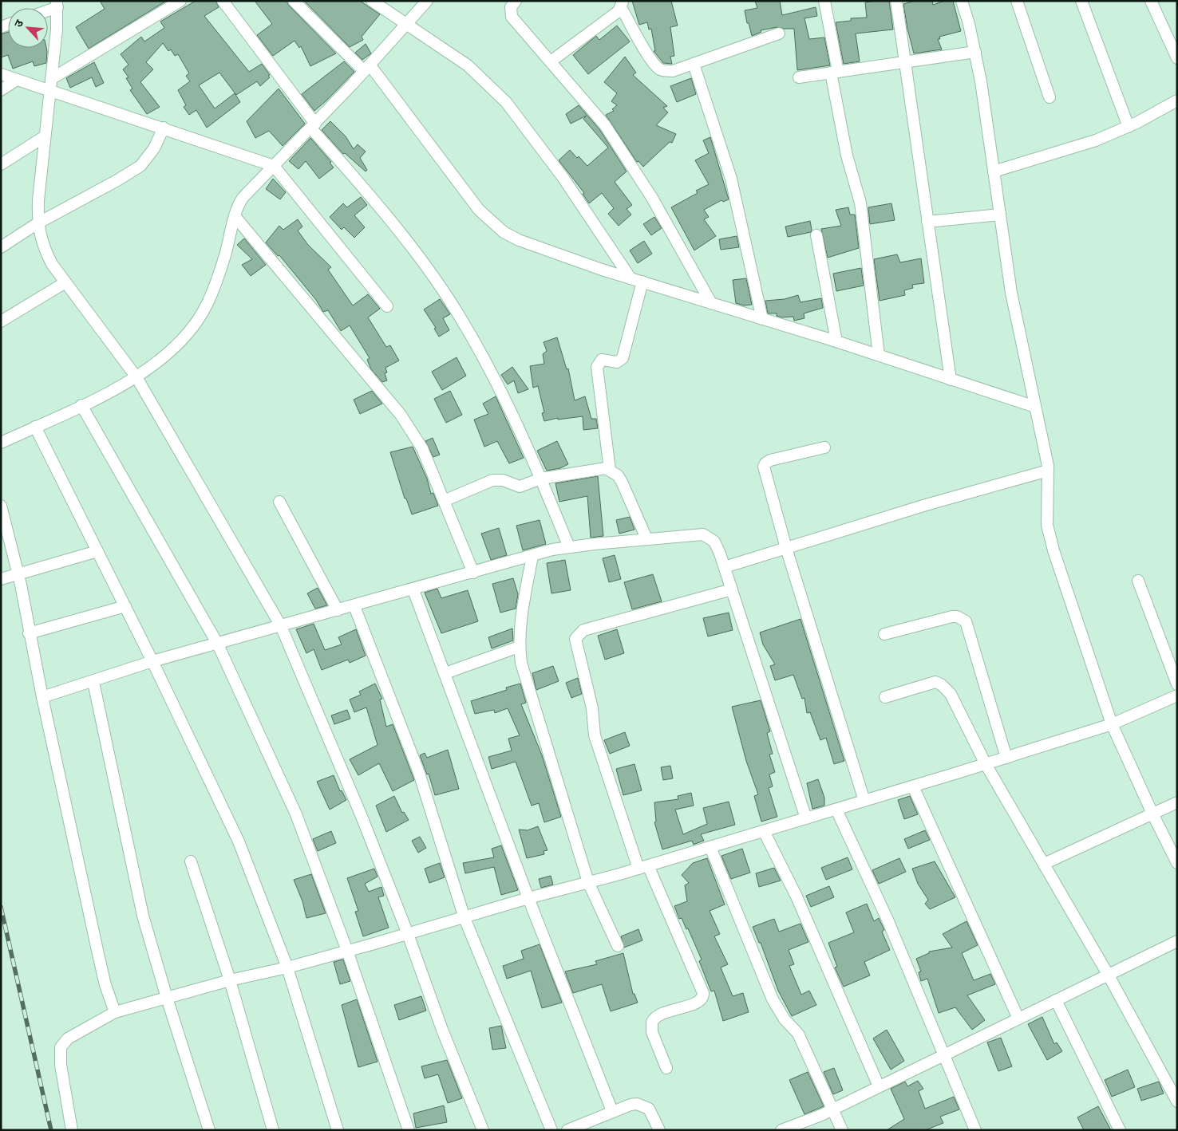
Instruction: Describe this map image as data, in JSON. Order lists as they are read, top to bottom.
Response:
{
  "north": "top left"
}
